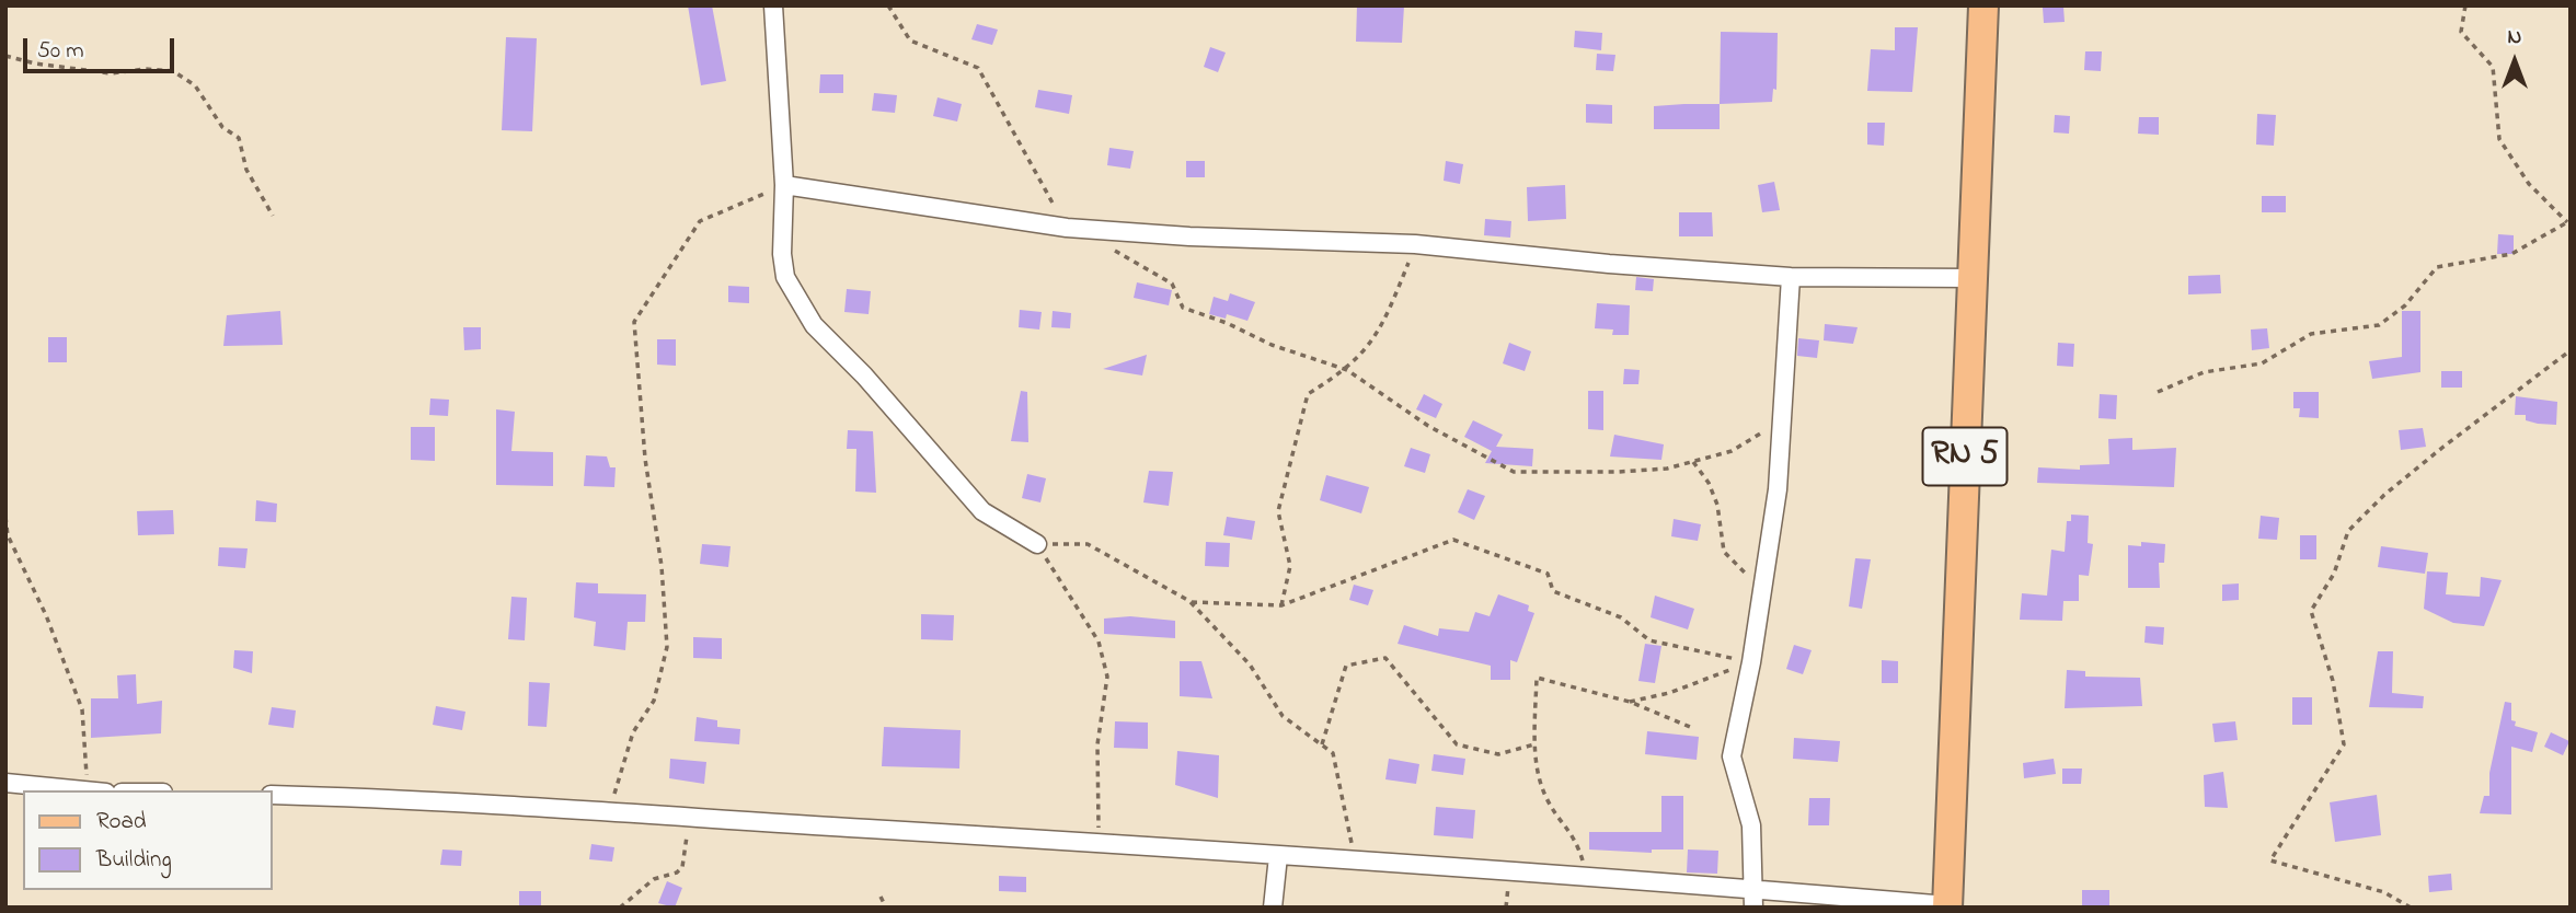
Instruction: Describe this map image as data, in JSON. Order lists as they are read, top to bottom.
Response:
{
  "streets": {
    "main road": ["RN 5"]
  },
  "legend": ["Road", "Building"],
  "scale_bar": "50 m",
  "north": "top"
}
